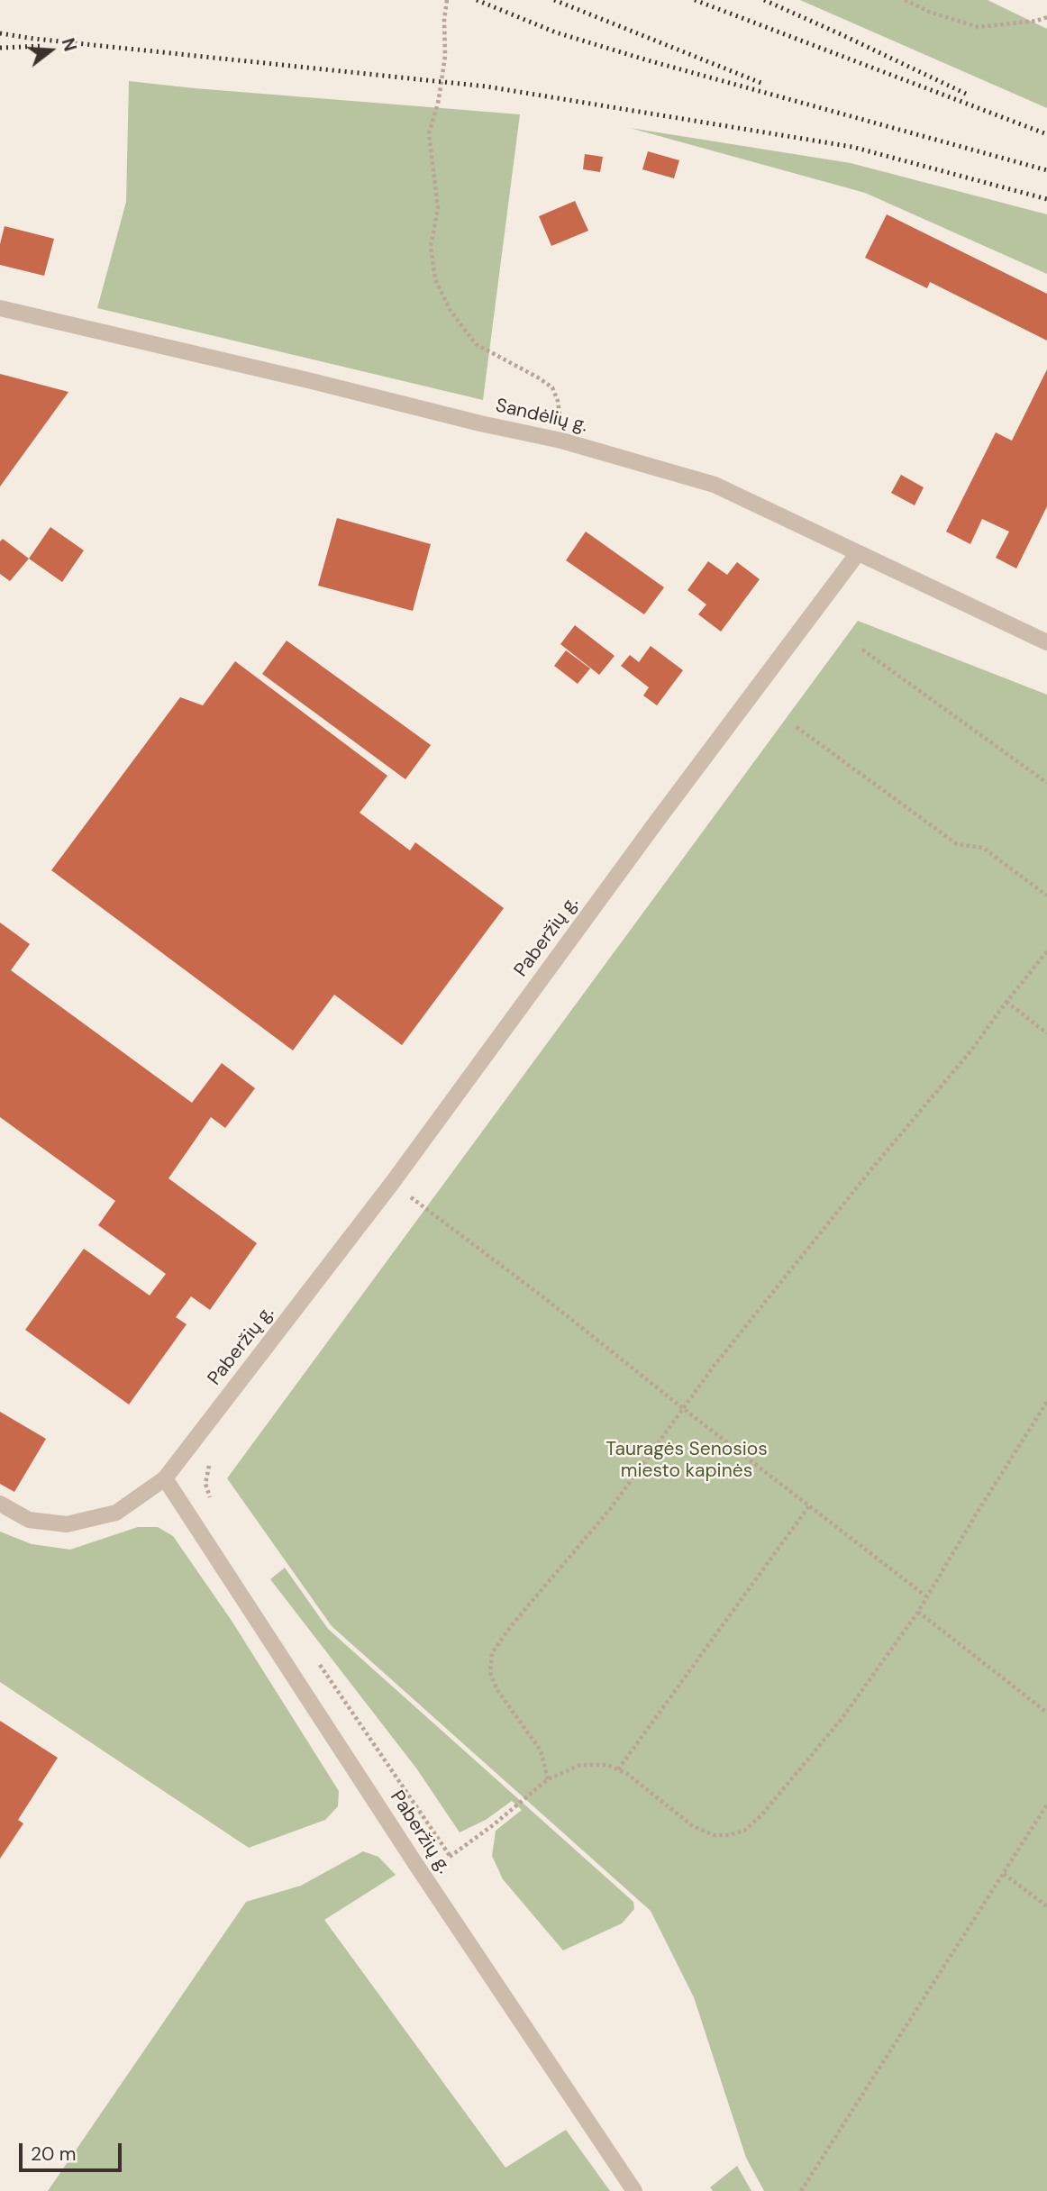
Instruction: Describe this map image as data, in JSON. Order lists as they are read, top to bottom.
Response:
{
  "streets": {
    "street": ["Sandėlių g.", "Paberžių g."]
  },
  "crossings": [
    ["Sandėlių g.", "Paberžių g."]
  ],
  "parks": ["Tauragės Senosios miesto kapinės"],
  "scale_bar": "20 m",
  "north": "right"
}
